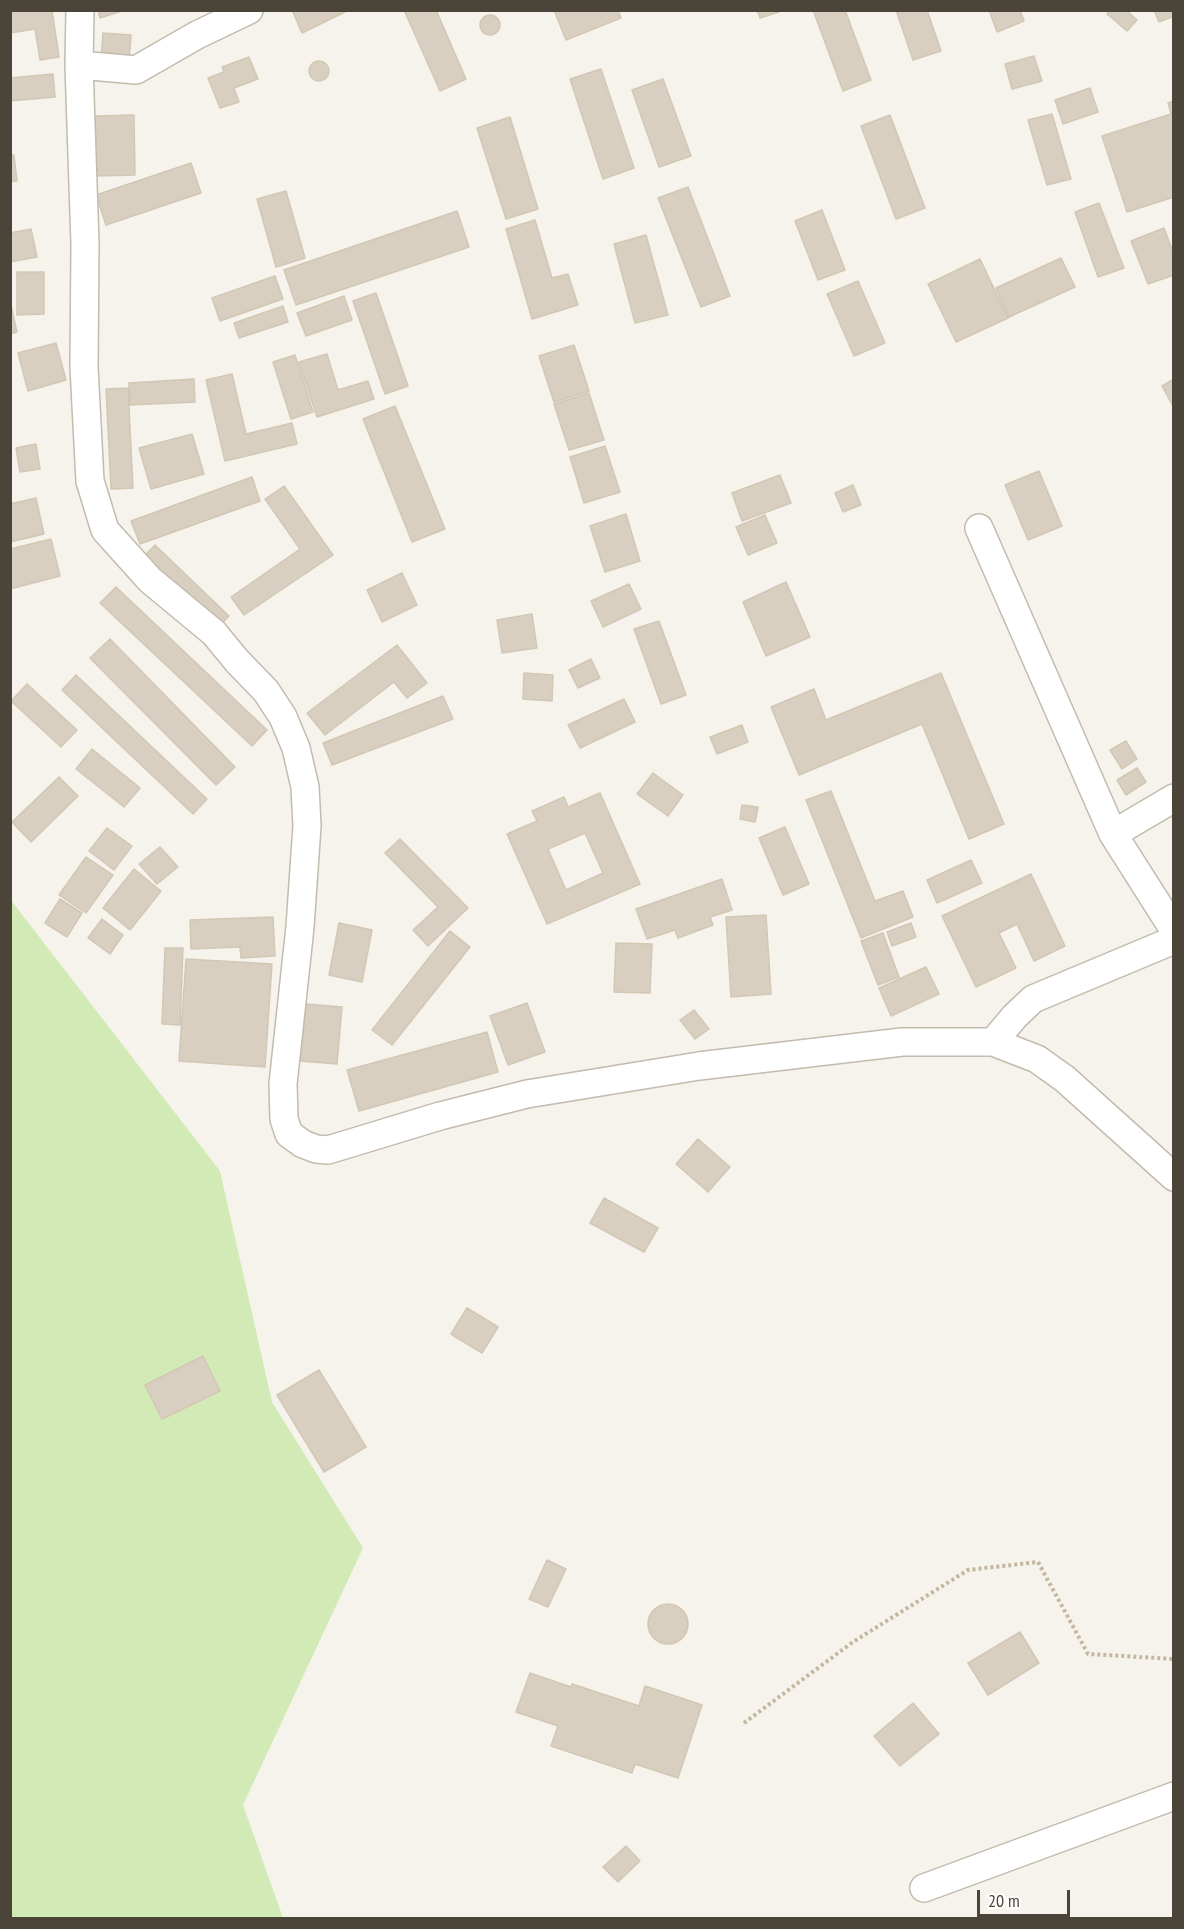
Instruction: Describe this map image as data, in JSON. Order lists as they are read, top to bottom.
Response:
{
  "scale_bar": "20 m"
}
